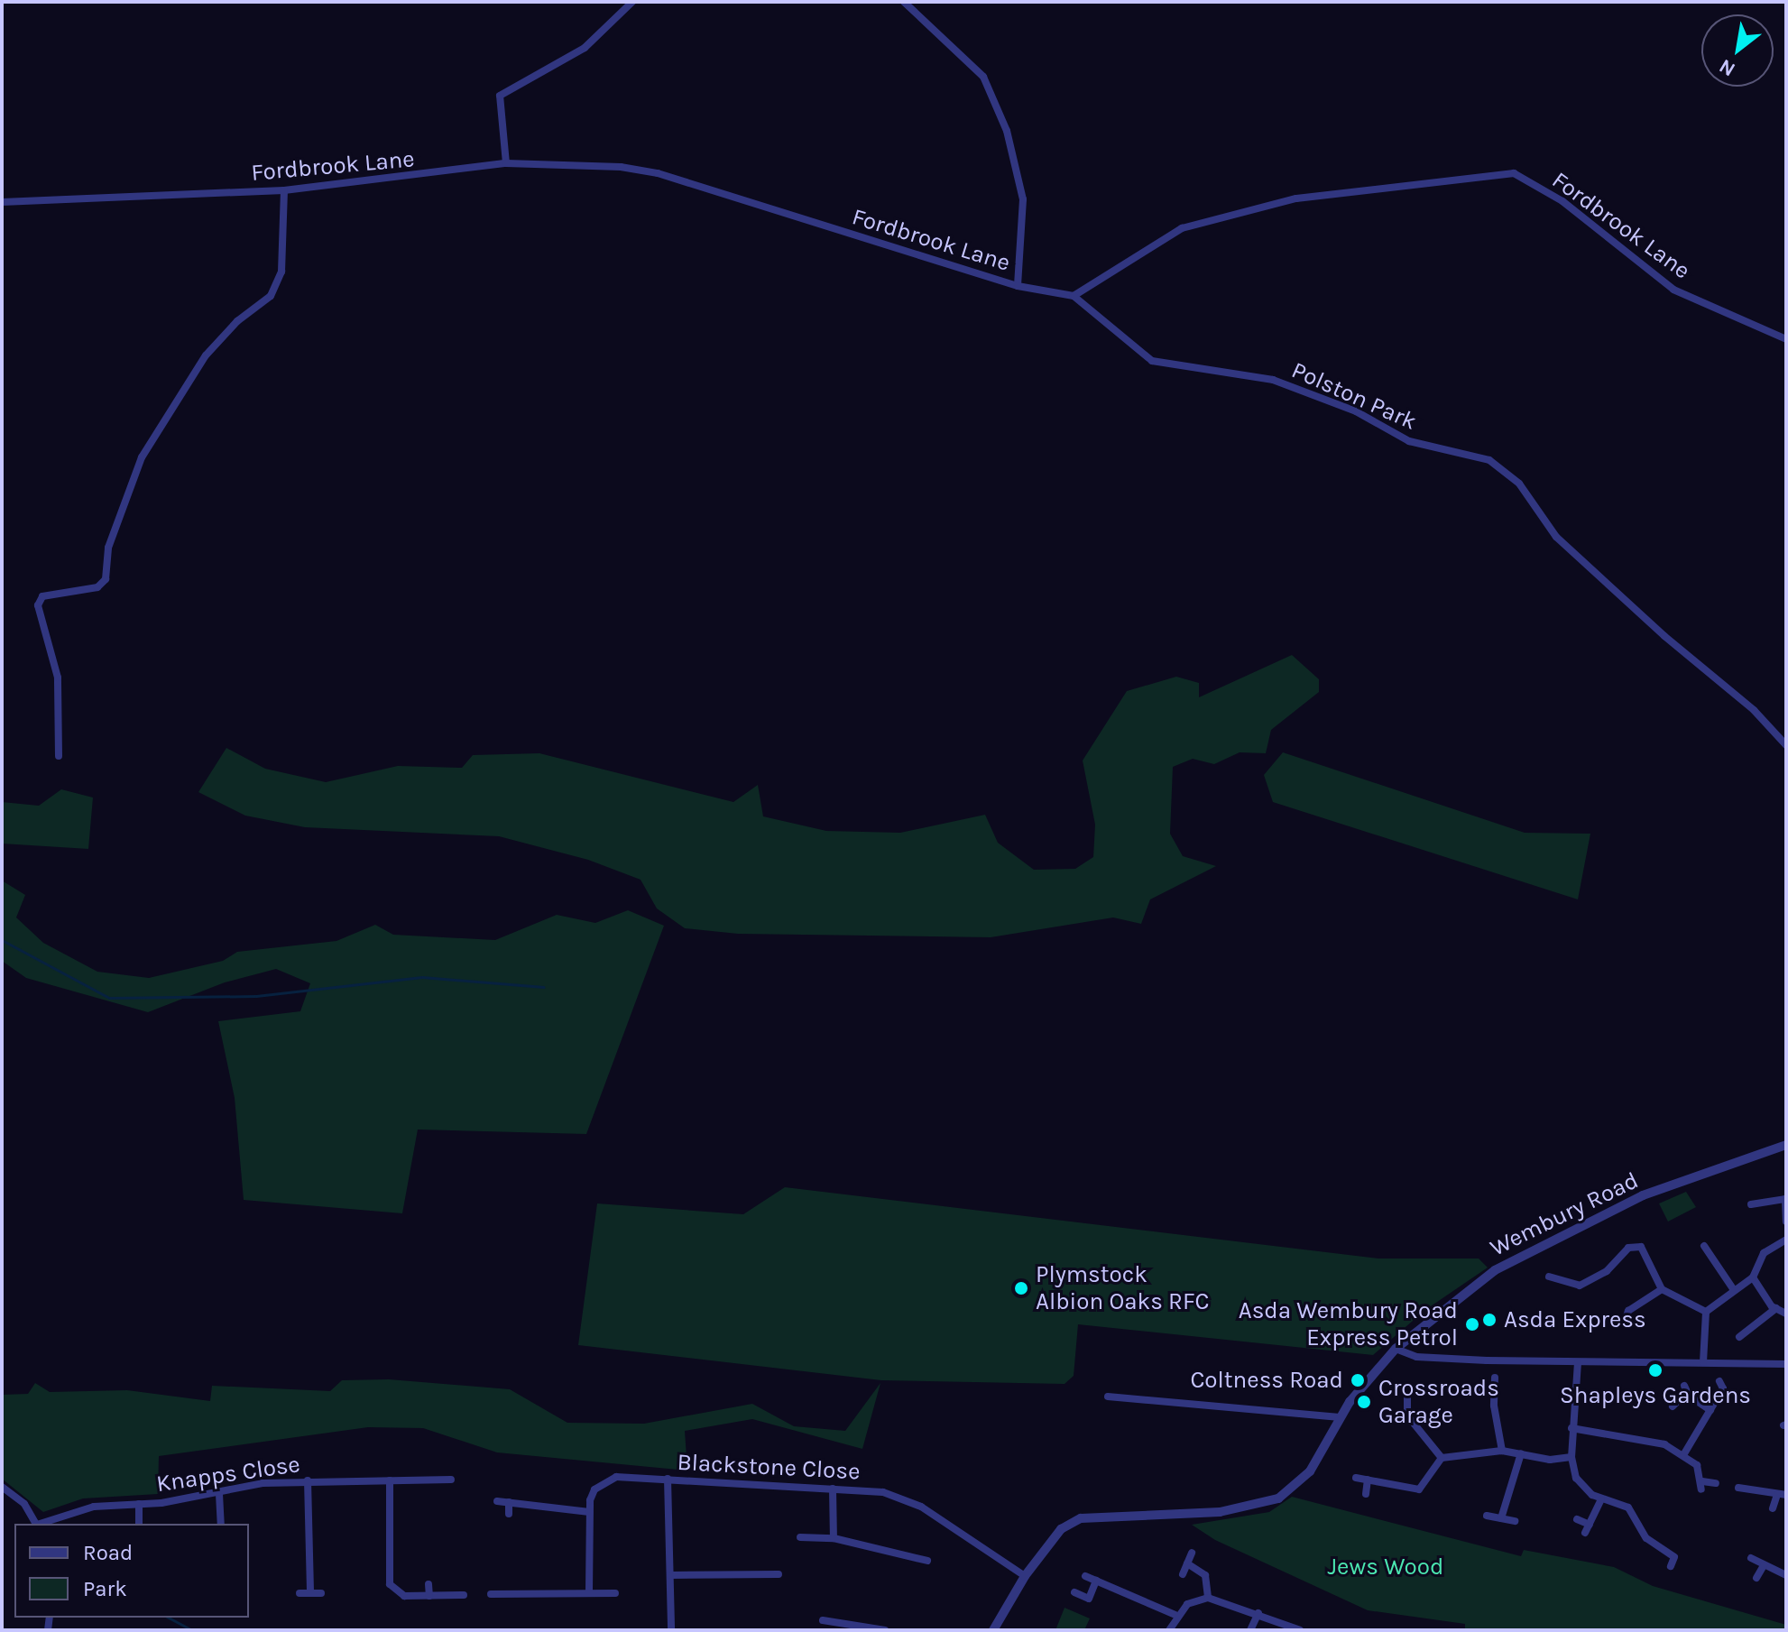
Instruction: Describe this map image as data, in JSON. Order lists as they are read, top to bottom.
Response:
{
  "streets": {
    "street": [
      "Fordbrook Lane",
      "Polston Park",
      "Wembury Road",
      "Blackstone Close",
      "Knapps Close"
    ]
  },
  "crossings": [
    ["Fordbrook Lane", "Polston Park"],
    ["Wembury Road", "Blackstone Close"]
  ],
  "parks": ["Jews Wood"],
  "places": [
    "Plymstock Albion Oaks RFC",
    "Asda Express",
    "Asda Wembury Road Express Petrol",
    "Shapleys Gardens",
    "Coltness Road",
    "Crossroads Garage"
  ],
  "legend": ["Road", "Park"],
  "north": "bottom left"
}
